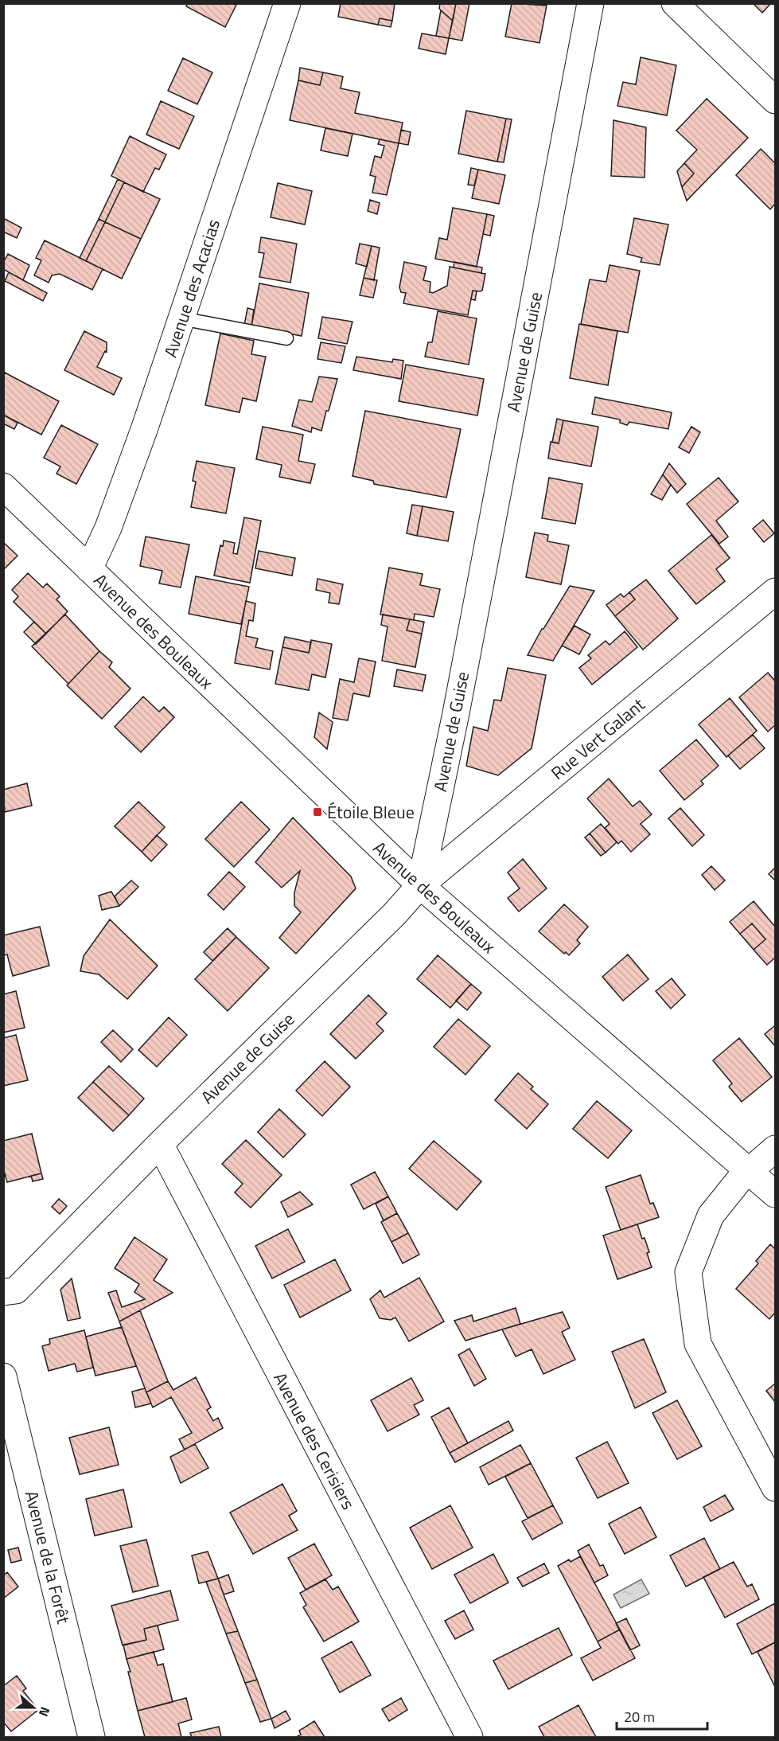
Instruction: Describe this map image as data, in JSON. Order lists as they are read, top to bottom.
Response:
{
  "streets": {
    "street": [
      "Avenue des Acacias",
      "Avenue de Guise",
      "Avenue des Bouleaux",
      "Rue Vert Galant",
      "Avenue des Cerisiers",
      "Avenue de la Forêt"
    ]
  },
  "crossings": [
    ["Avenue des Acacias", "Avenue des Bouleaux"],
    ["Avenue de Guise", "Avenue des Bouleaux"],
    ["Avenue de Guise", "Rue Vert Galant"],
    ["Avenue de Guise", "Avenue des Cerisiers"],
    ["Avenue des Bouleaux", "Rue Vert Galant"]
  ],
  "places": {
    "transit": ["Étoile Bleue"]
  },
  "scale_bar": "20 m",
  "north": "right"
}
